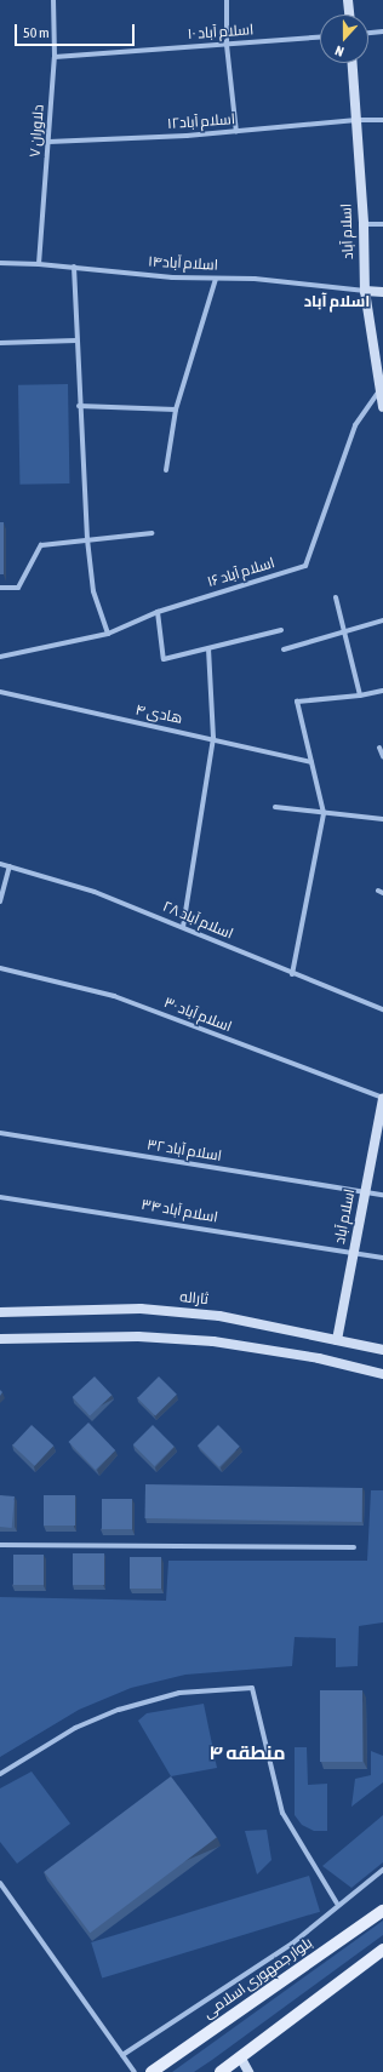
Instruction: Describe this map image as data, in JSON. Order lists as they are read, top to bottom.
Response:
{
  "streets": {
    "main road": ["اسلام آباد", "ثاراله", "بلوار جمهوری اسلامی"],
    "street": [
      "اسلام آباد ۱۰",
      "اسلام آباد۱۲",
      "دلاوران ۷",
      "اسلام آباد۱۴",
      "اسلام آباد ۱۶",
      "هادی ۴",
      "اسلام آباد ۲۸",
      "اسلام آباد ۳۰",
      "اسلام آباد ۳۲",
      "اسلام آباد ۳۴"
    ]
  },
  "crossings": [
    ["اسلام آباد ۱۰", "دلاوران ۷"],
    ["اسلام آباد۱۲", "دلاوران ۷"],
    ["اسلام آباد۱۲", "اسلام آباد"],
    ["دلاوران ۷", "اسلام آباد۱۴"],
    ["اسلام آباد", "اسلام آباد۱۴"],
    ["اسلام آباد", "اسلام آباد ۱۶"],
    ["اسلام آباد", "اسلام آباد ۳۰"],
    ["اسلام آباد", "اسلام آباد ۳۲"],
    ["اسلام آباد", "اسلام آباد ۳۴"],
    ["اسلام آباد", "ثاراله"]
  ],
  "districts": ["اسلام آباد", "منطقه ۴"],
  "scale_bar": "50 m",
  "north": "bottom"
}
